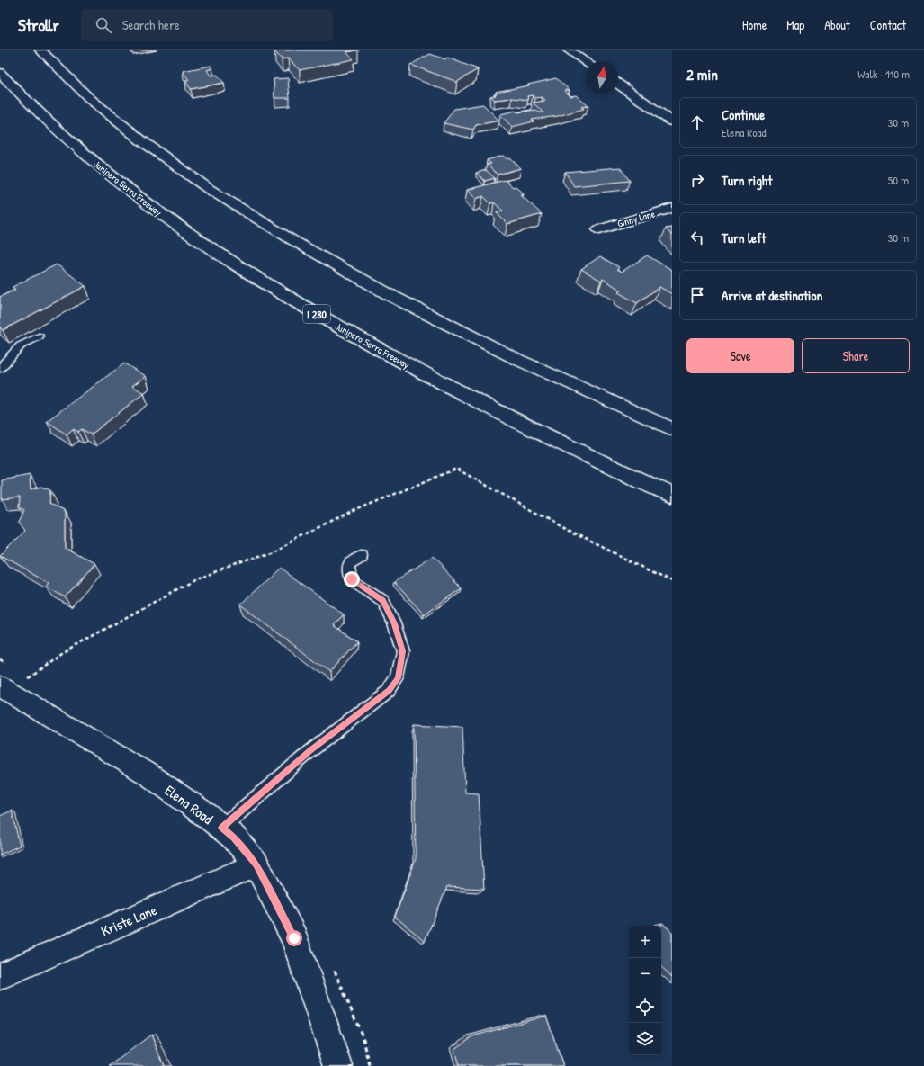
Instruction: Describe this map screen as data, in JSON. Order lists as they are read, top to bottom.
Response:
{
  "streets": {
    "main road": [
      "Junipero Serra Freeway",
      "Ginny Lane",
      "I 280",
      "Elena Road",
      "Kriste Lane"
    ]
  },
  "crossings": [
    ["Elena Road", "Kriste Lane"]
  ],
  "north": "top",
  "page": {
    "header": "Strollr",
    "search": "Search here",
    "nav": [
      "Home",
      "Map",
      "About",
      "Contact"
    ],
    "heading": ["2 min", "Walk · 110 m"],
    "list": [
      ["Continue", "Elena Road", "30 m"],
      ["Turn right", "50 m"],
      ["Turn left", "30 m"],
      "Arrive at destination"
    ],
    "buttons": ["Save", "Share"],
    "map_buttons": ["+", "−"]
  }
}
